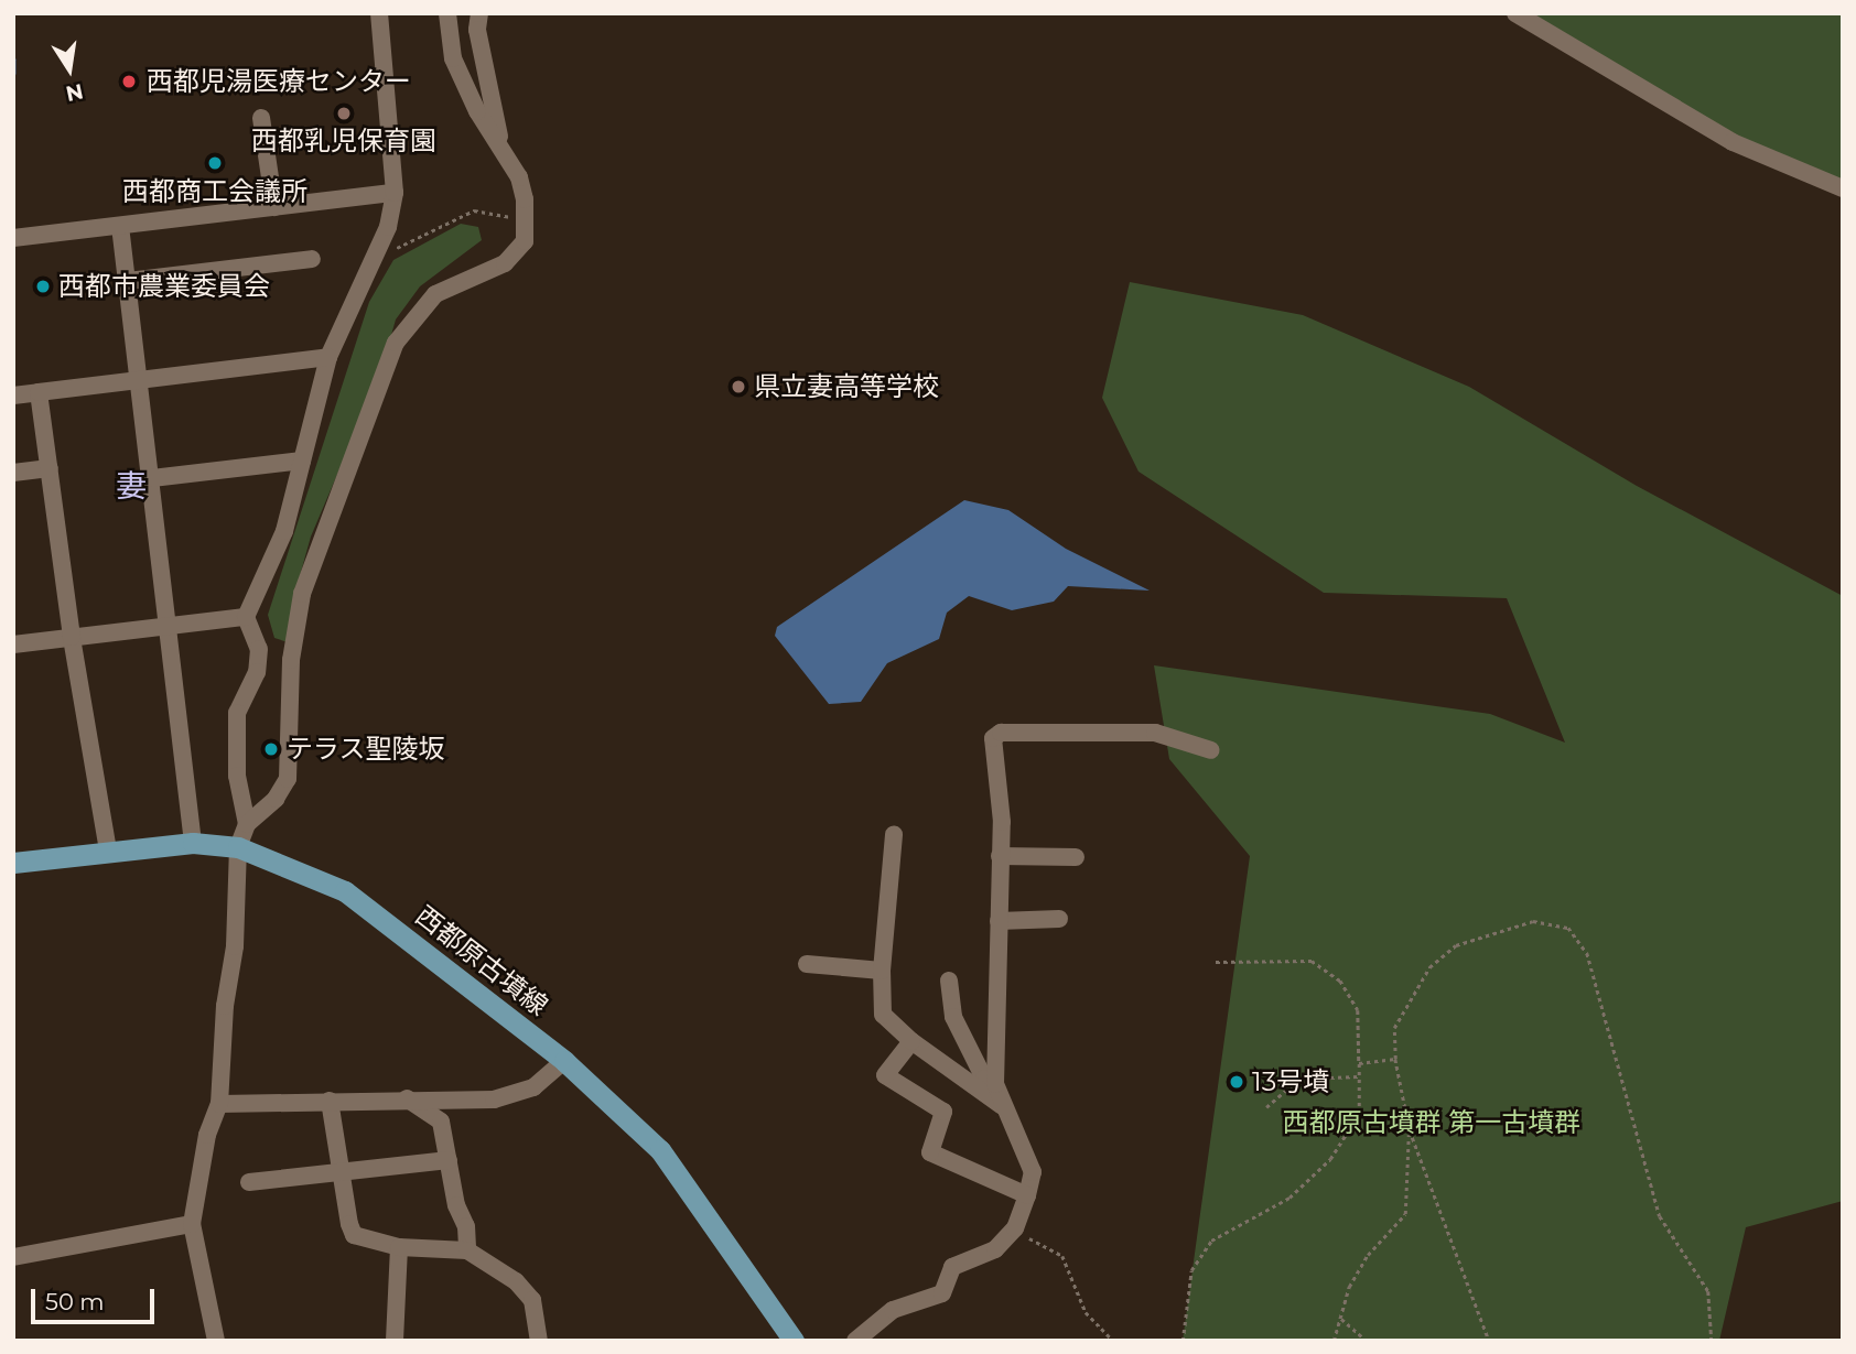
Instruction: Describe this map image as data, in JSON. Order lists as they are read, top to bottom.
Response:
{
  "streets": {
    "main road": ["西都原古墳線"]
  },
  "districts": ["妻"],
  "parks": ["西都原古墳群 第一古墳群"],
  "places": [
    "西都児湯医療センター",
    "西都乳児保育園",
    "西都商工会議所",
    "西都市農業委員会",
    "県立妻高等学校",
    "テラス聖陵坂",
    "13号墳"
  ],
  "scale_bar": "50 m",
  "north": "bottom"
}
